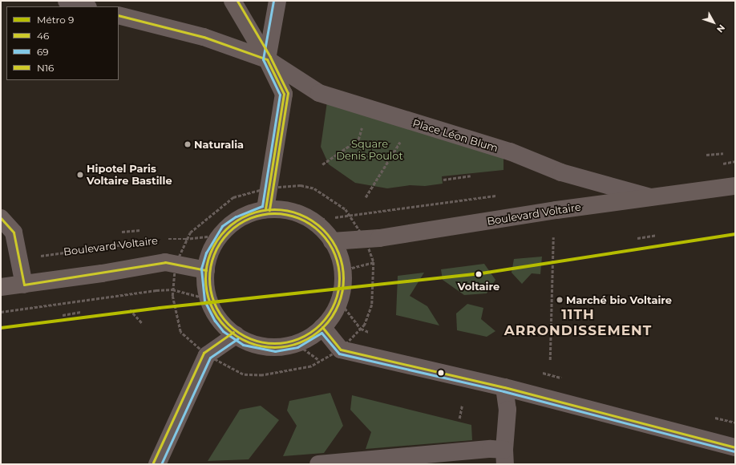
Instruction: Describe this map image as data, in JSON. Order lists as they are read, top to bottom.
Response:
{
  "streets": {
    "main road": ["Boulevard Voltaire"],
    "street": ["Place Léon Blum"]
  },
  "crossings": [
    ["Place Léon Blum", "Boulevard Voltaire"]
  ],
  "districts": ["11TH ARRONDISSEMENT"],
  "parks": ["Square Denis Poulot"],
  "places": [
    "Naturalia",
    "Hipotel Paris Voltaire Bastille",
    "Voltaire",
    "Marché bio Voltaire"
  ],
  "lines": [
    "transit line 69",
    "transit line N16",
    "transit line 46",
    "metro line 9"
  ],
  "legend": [
    "Métro 9",
    "46",
    "69",
    "N16"
  ],
  "north": "bottom right"
}
